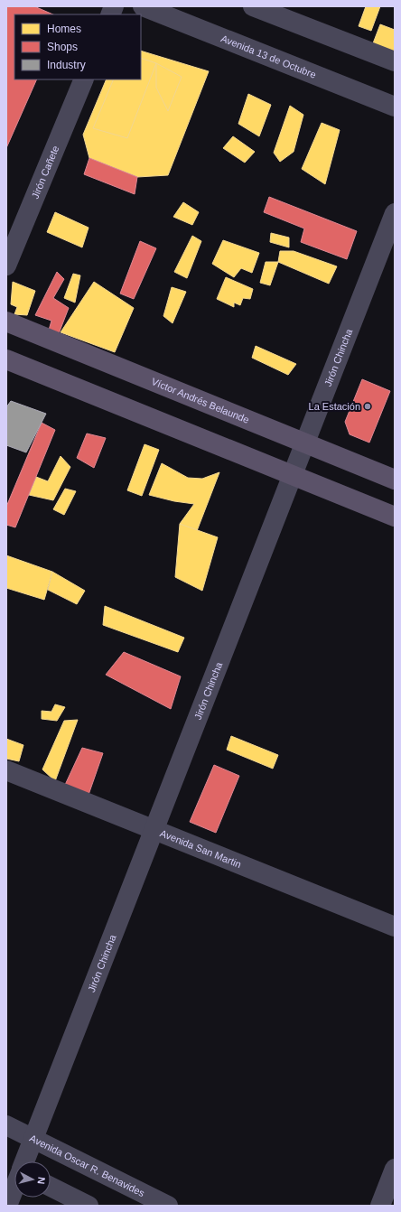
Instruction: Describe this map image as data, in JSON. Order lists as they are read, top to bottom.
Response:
{
  "streets": {
    "main road": ["Víctor Andrés Belaunde"],
    "street": [
      "Avenida 13 de Octubre",
      "Jirón Cañete",
      "Jirón Chincha",
      "Avenida San Martin",
      "Avenida Oscar R. Benavides"
    ]
  },
  "crossings": [
    ["Jirón Chincha", "Víctor Andrés Belaunde"],
    ["Jirón Chincha", "Avenida San Martin"],
    ["Jirón Chincha", "Avenida Oscar R. Benavides"]
  ],
  "places": ["La Estación"],
  "legend": ["Homes", "Shops", "Industry"],
  "north": "right"
}
